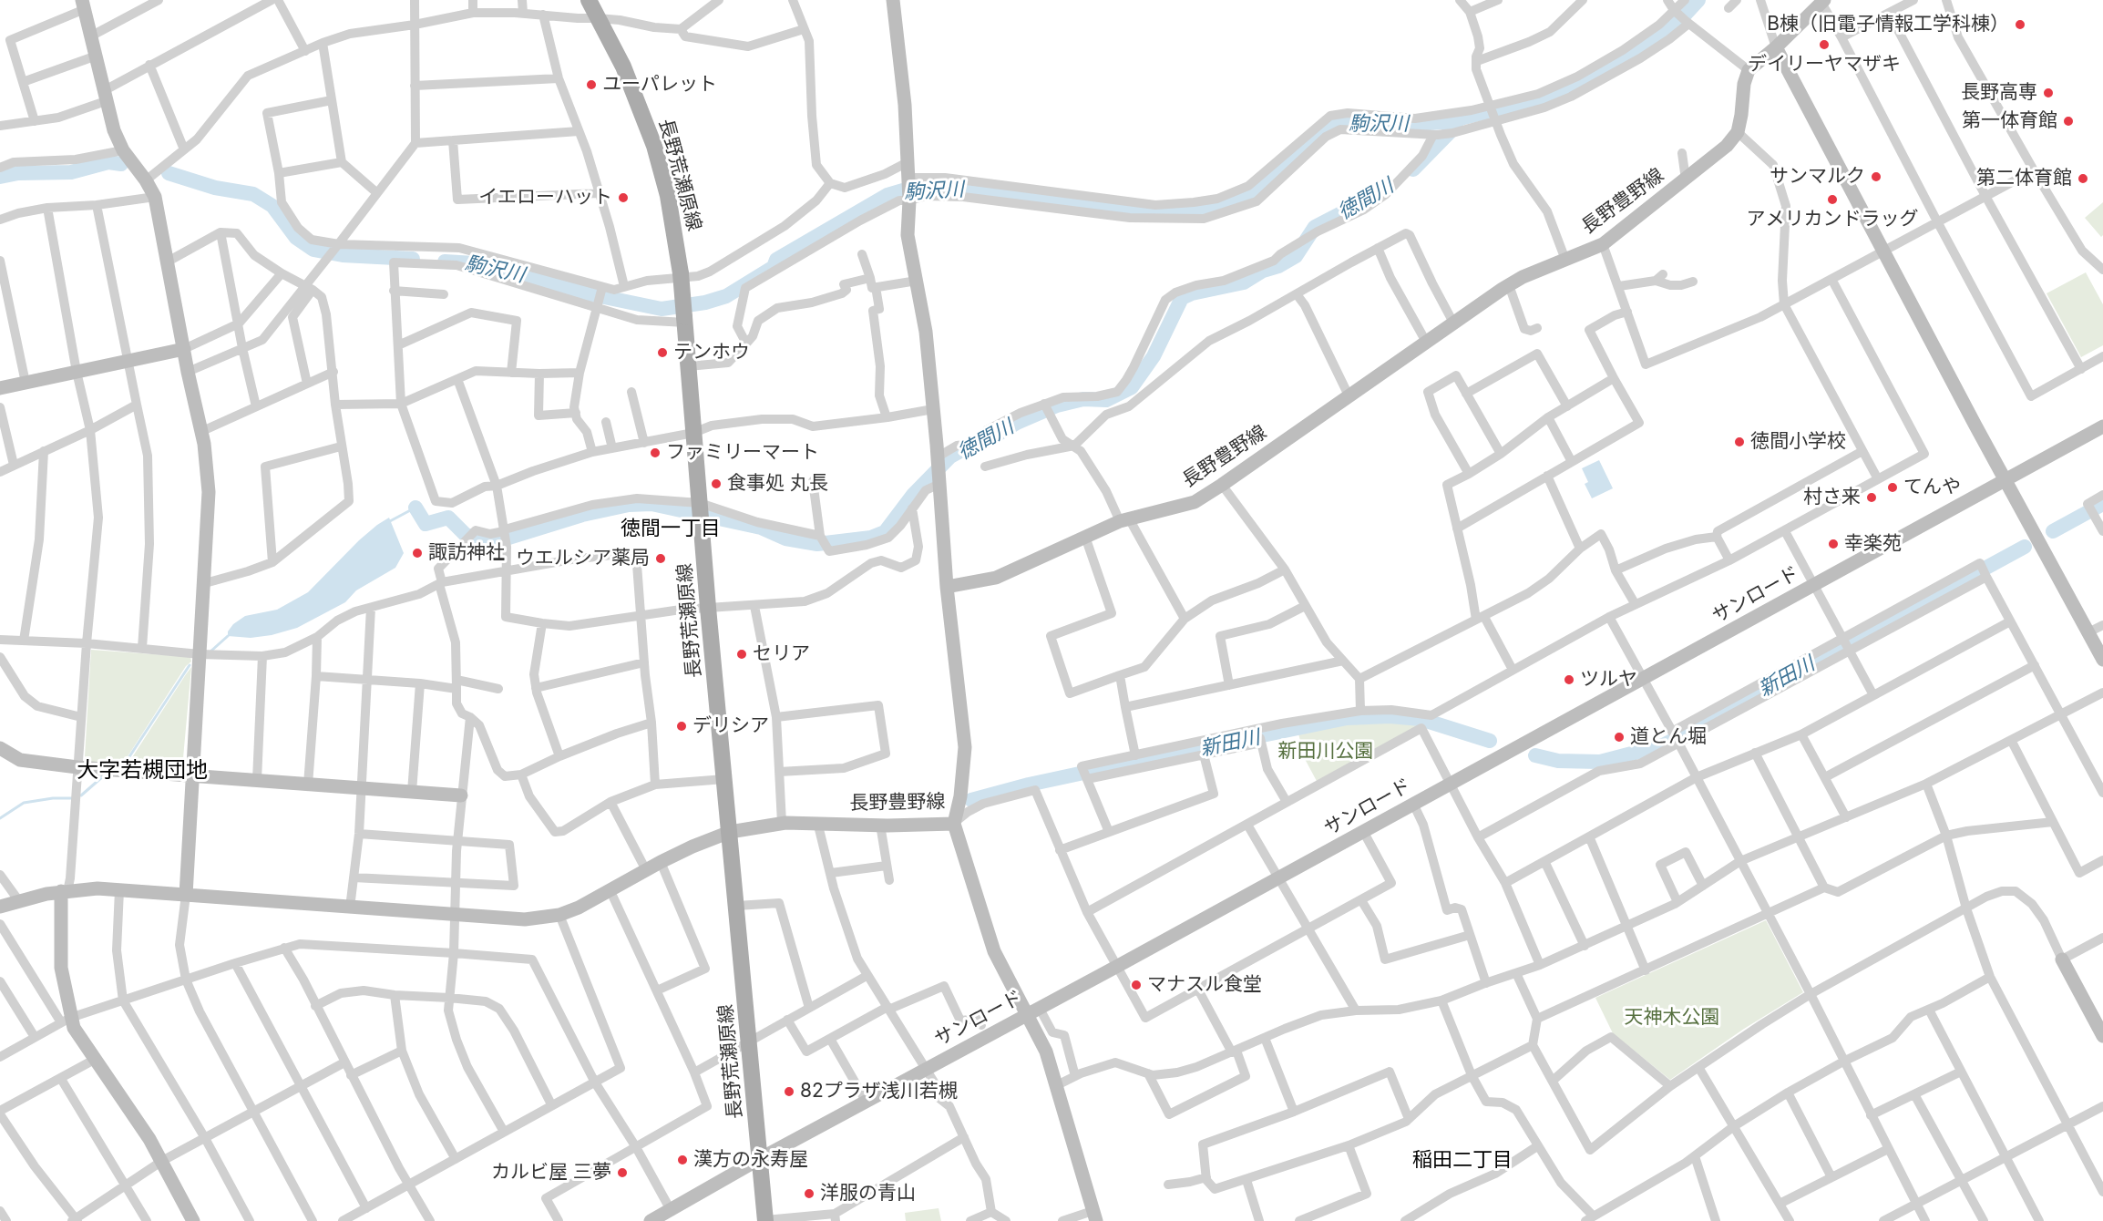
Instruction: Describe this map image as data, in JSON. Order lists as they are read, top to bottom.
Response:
{
  "streets": {
    "main road": ["長野荒瀬原線"],
    "street": ["長野豊野線", "サンロード"]
  },
  "crossings": [
    ["長野荒瀬原線", "長野豊野線"],
    ["長野荒瀬原線", "サンロード"]
  ],
  "districts": ["徳間一丁目", "大字若槻団地", "稲田二丁目"],
  "water": ["駒沢川", "徳間川", "新田川"],
  "parks": ["新田川公園", "天神木公園"],
  "places": [
    "B棟（旧電子情報工学科棟）",
    "デイリーヤマザキ",
    "ユーパレット",
    "長野高専",
    "第一体育館",
    "サンマルク",
    "第二体育館",
    "イエローハット",
    "アメリカンドラッグ",
    "テンホウ",
    "徳間小学校",
    "ファミリーマート",
    "食事処 丸長",
    "てんや",
    "村さ来",
    "幸楽苑",
    "諏訪神社",
    "ウエルシア薬局",
    "セリア",
    "ツルヤ",
    "デリシア",
    "道とん堀",
    "マナスル食堂",
    "82プラザ浅川若槻",
    "漢方の永寿屋",
    "カルビ屋 三夢",
    "洋服の青山"
  ]
}
